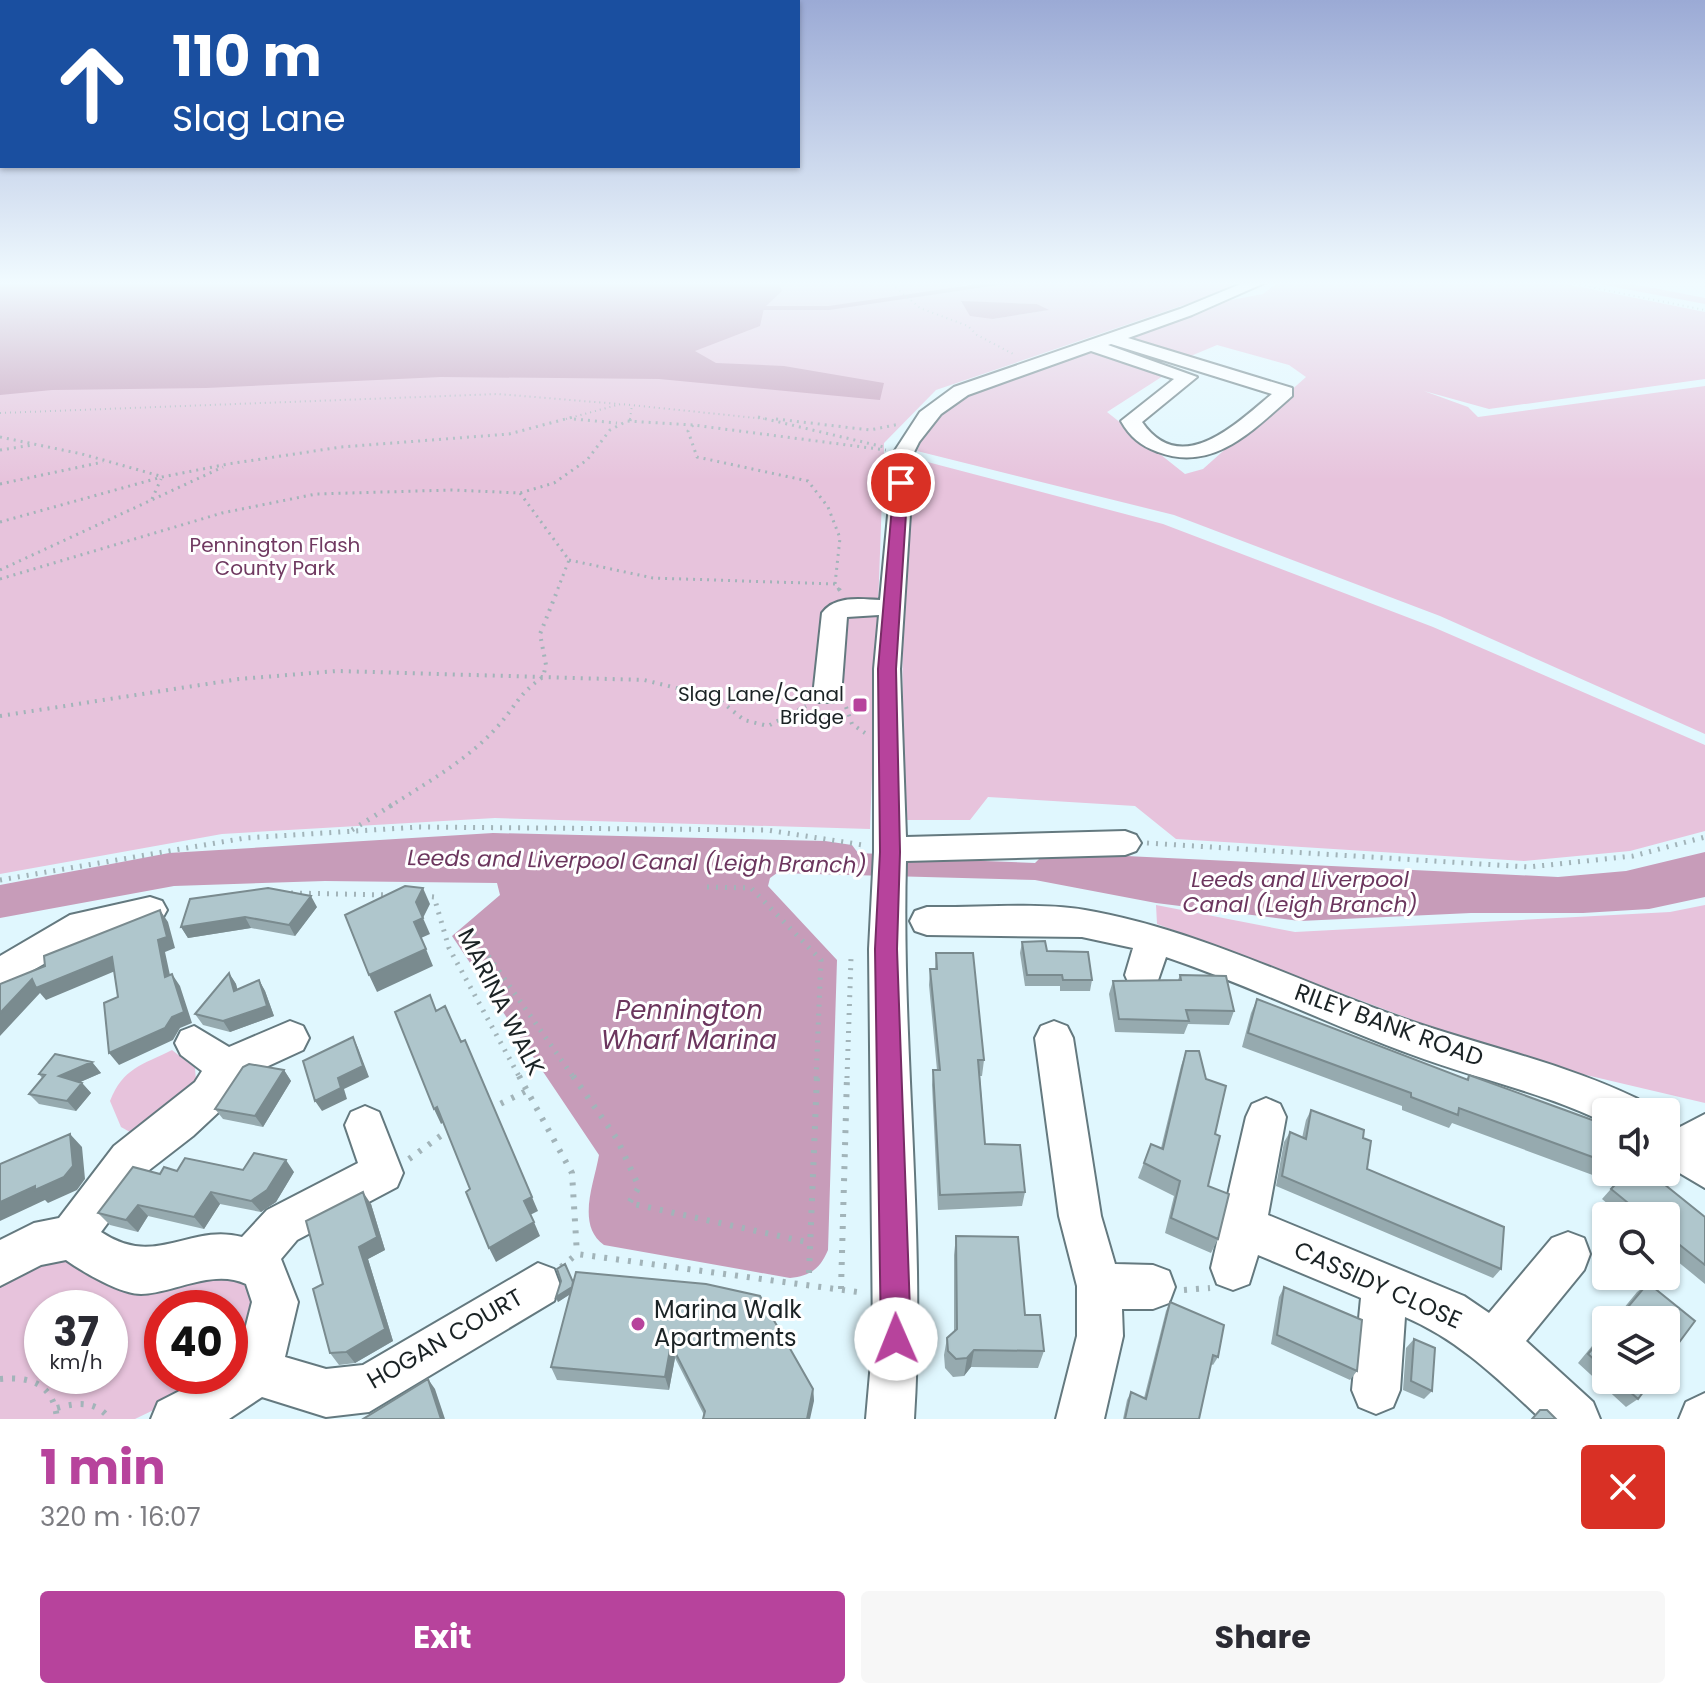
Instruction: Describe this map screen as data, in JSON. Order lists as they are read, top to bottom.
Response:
{
  "streets": {
    "street": ["RILEY BANK ROAD", "CASSIDY CLOSE", "HOGAN COURT"],
    "path": ["MARINA WALK"]
  },
  "water": ["Leeds and Liverpool Canal (Leigh Branch)", "Pennington Wharf Marina"],
  "parks": ["Pennington Flash County Park"],
  "places": {
    "transit": ["Slag Lane/Canal Bridge"],
    "other": ["Marina Walk Apartments"]
  },
  "page": {
    "turn": ["110 m", "Slag Lane"],
    "speed": "37 km/h",
    "limit": "40",
    "heading": ["1 min", "320 m · 16:07"],
    "buttons": ["Exit", "Share"]
  }
}
